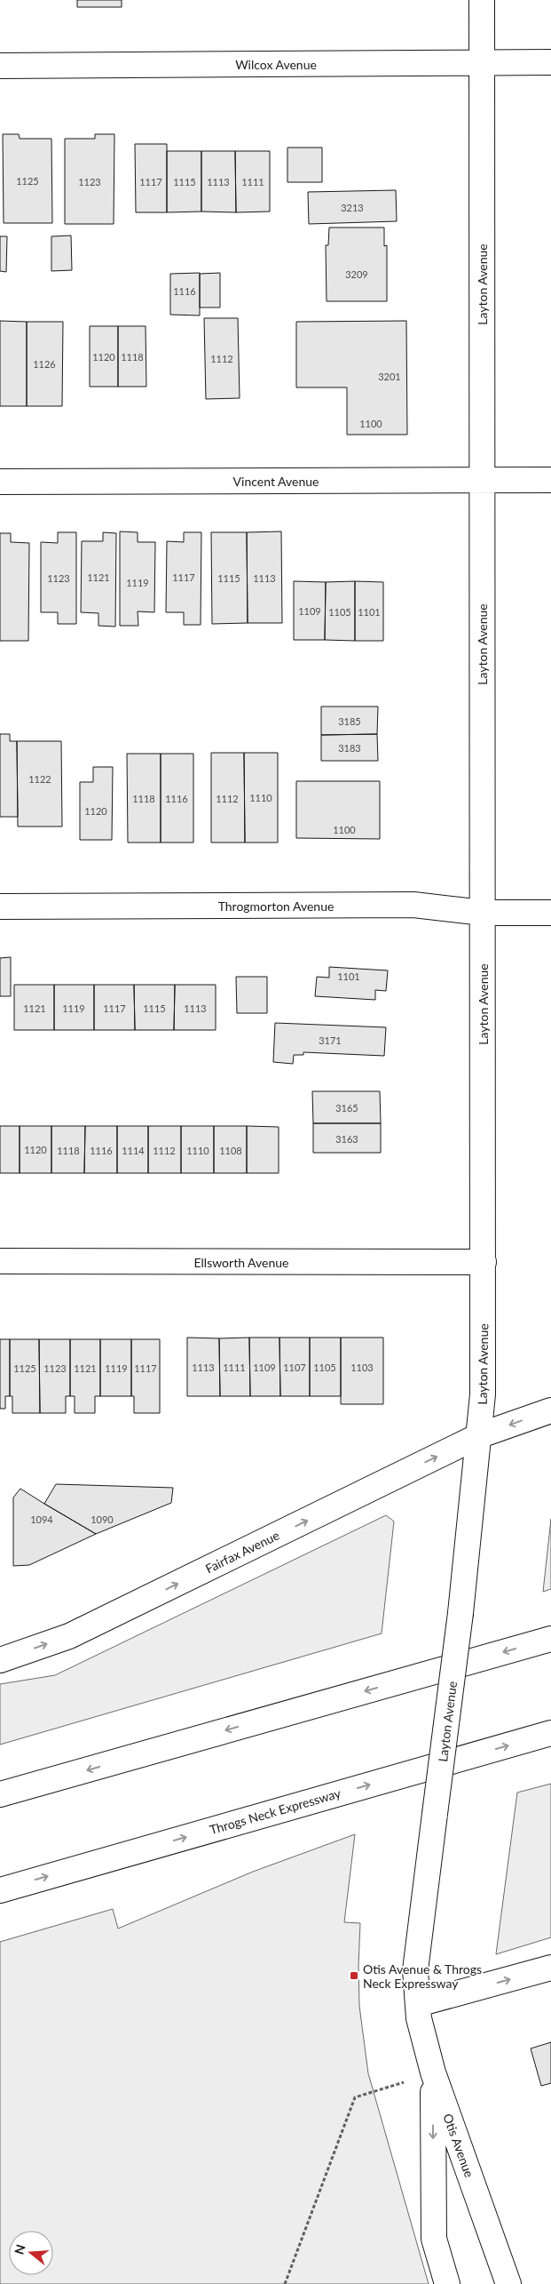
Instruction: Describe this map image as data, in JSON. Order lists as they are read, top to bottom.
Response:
{
  "streets": {
    "main road": [
      "Wilcox Avenue",
      "Layton Avenue",
      "Vincent Avenue",
      "Throgmorton Avenue",
      "Ellsworth Avenue",
      "Fairfax Avenue",
      "Throgs Neck Expressway",
      "Otis Avenue"
    ]
  },
  "crossings": [
    ["Wilcox Avenue", "Layton Avenue"],
    ["Layton Avenue", "Vincent Avenue"],
    ["Layton Avenue", "Throgmorton Avenue"],
    ["Layton Avenue", "Ellsworth Avenue"],
    ["Layton Avenue", "Fairfax Avenue"],
    ["Layton Avenue", "Otis Avenue"]
  ],
  "places": {
    "transit": ["Otis Avenue & Throgs Neck Expressway"]
  },
  "house_numbers": [
    "1125",
    "1123",
    "1117",
    "1115",
    "1113",
    "1111",
    "3213",
    "3209",
    "1116",
    "1120",
    "1118",
    "1112",
    "1126",
    "3201",
    "1100",
    "1121",
    "1117",
    "1123",
    "1115",
    "1113",
    "1119",
    "1109",
    "1105",
    "1101",
    "3185",
    "3183",
    "1122",
    "1110",
    "1118",
    "1116",
    "1112",
    "1120",
    "1100",
    "1101",
    "1121",
    "1119",
    "1117",
    "1115",
    "1113",
    "3171",
    "3165",
    "3163",
    "1120",
    "1118",
    "1116",
    "1114",
    "1112",
    "1110",
    "1108",
    "1113",
    "1111",
    "1109",
    "1107",
    "1105",
    "1103",
    "1125",
    "1123",
    "1121",
    "1119",
    "1117",
    "1094",
    "1090"
  ],
  "north": "left"
}
